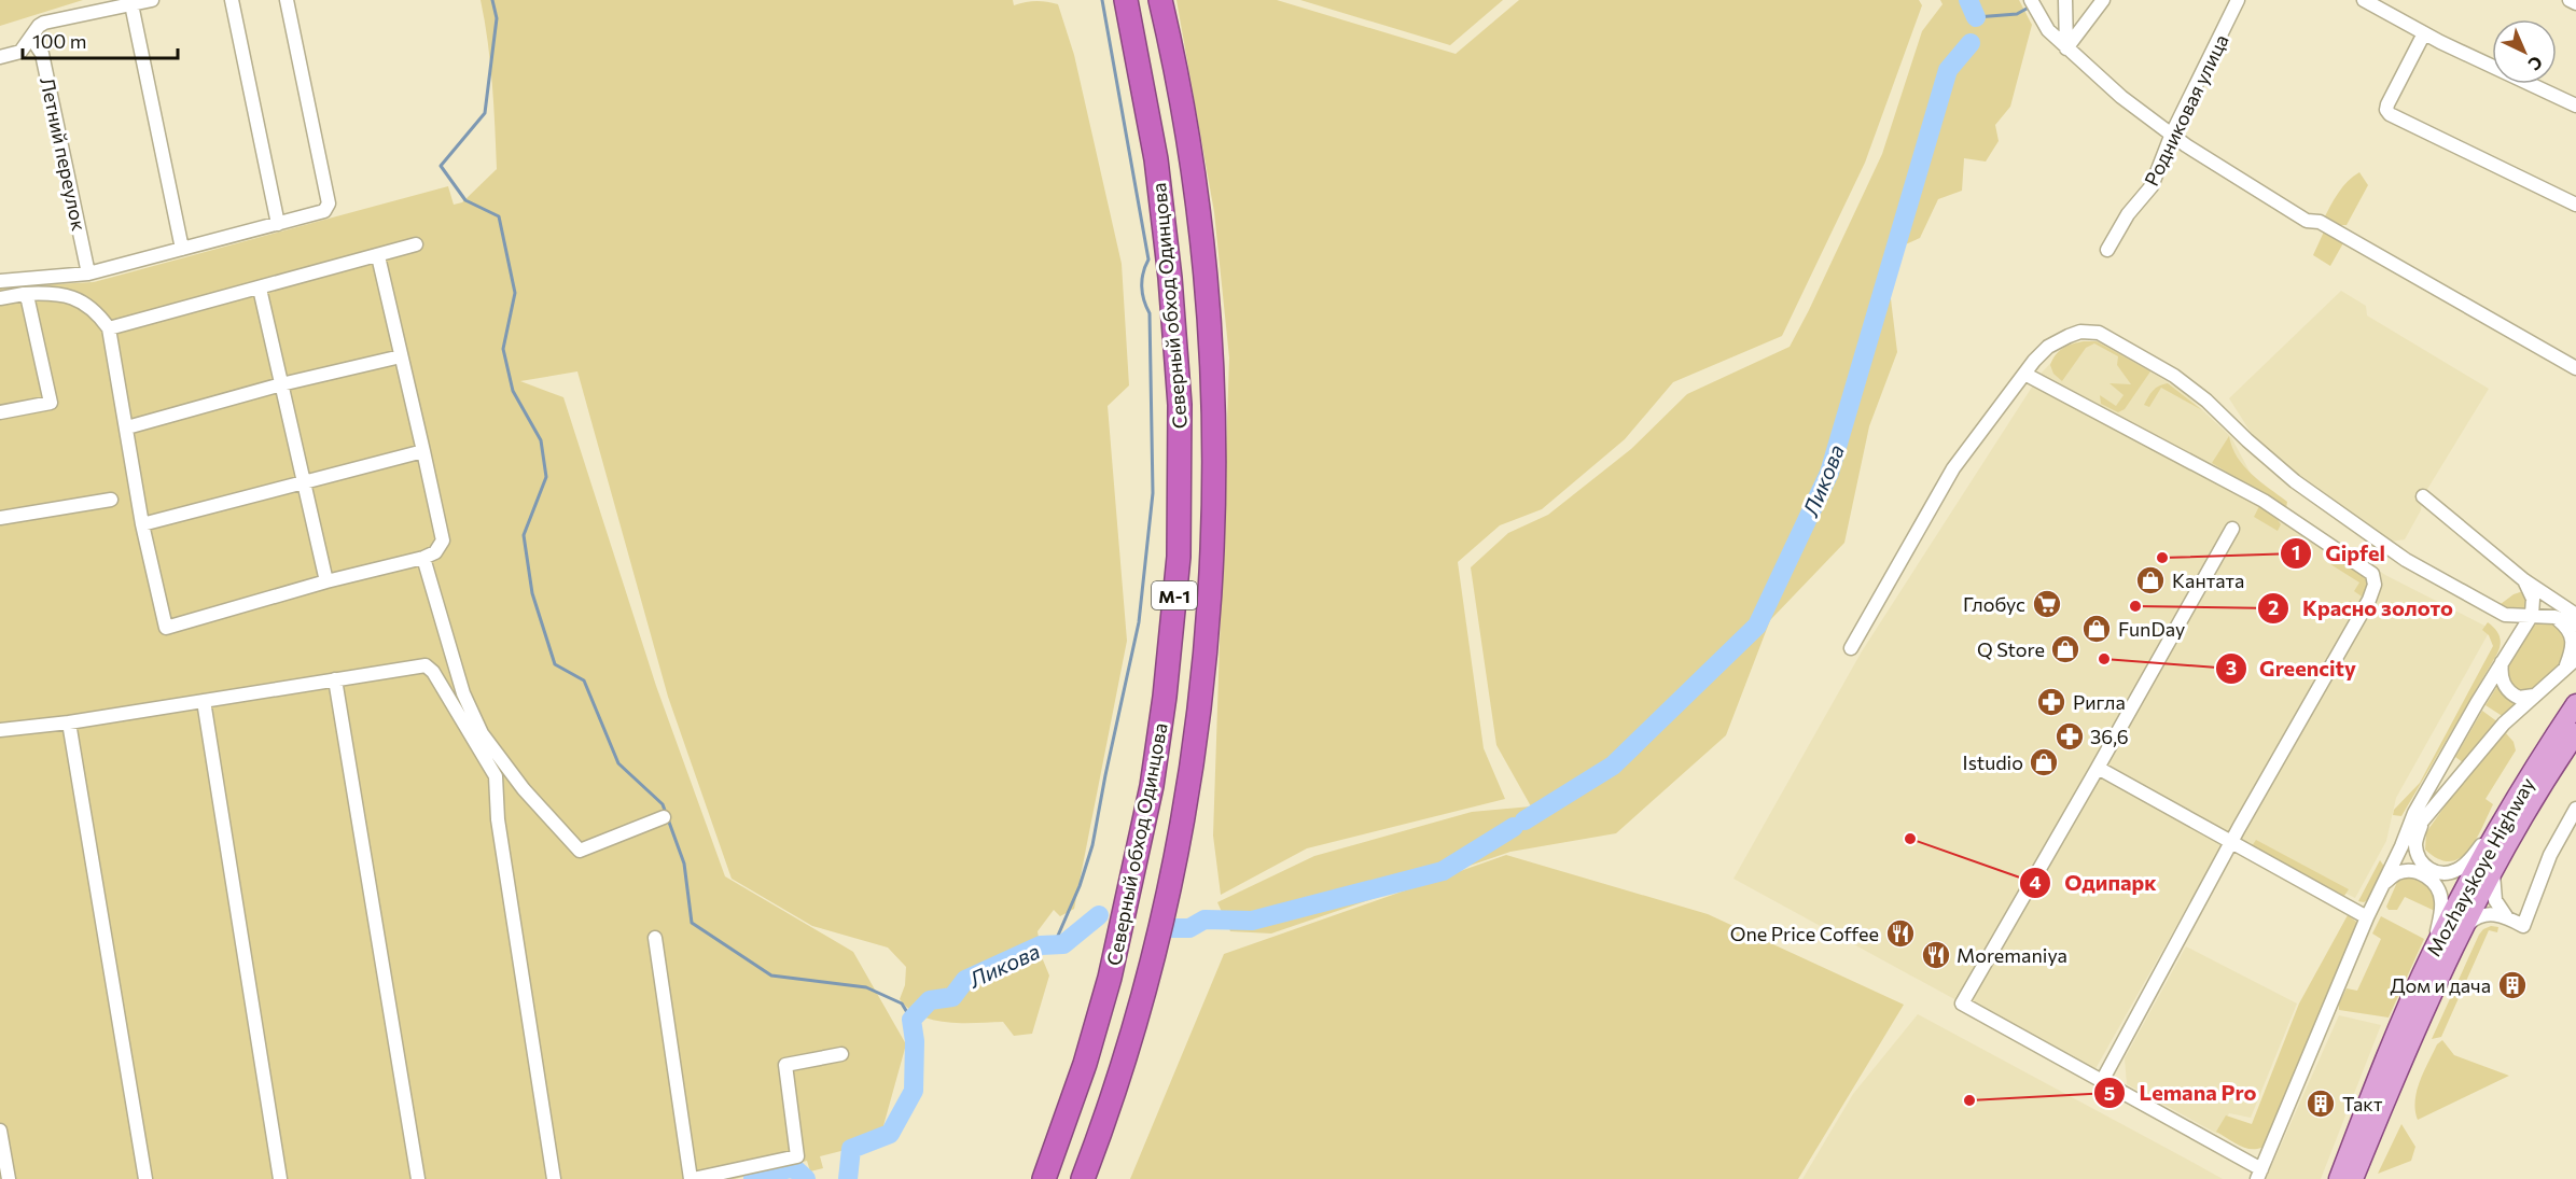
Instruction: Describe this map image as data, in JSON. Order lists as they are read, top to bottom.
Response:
{
  "streets": {
    "highway": ["Северный обход Одинцова", "М-1"],
    "main road": ["Mozhayskoye Highway"],
    "street": ["Родниковая улица", "Летний переулок"]
  },
  "water": ["Ликова"],
  "places": {
    "other": [
      "Gipfel",
      "Красно золото",
      "Greencity",
      "Одипарк",
      "Lemana Pro"
    ],
    "shop": [
      "Кантата",
      "FunDay",
      "Q Store",
      "Istudio"
    ],
    "supermarket": ["Глобус"],
    "pharmacy": ["Ригла", "36,6"],
    "restaurant": ["One Price Coffee", "Moremaniya"],
    "building": ["Дом и дача", "Такт"]
  },
  "scale_bar": "100 m",
  "north": "bottom right"
}
